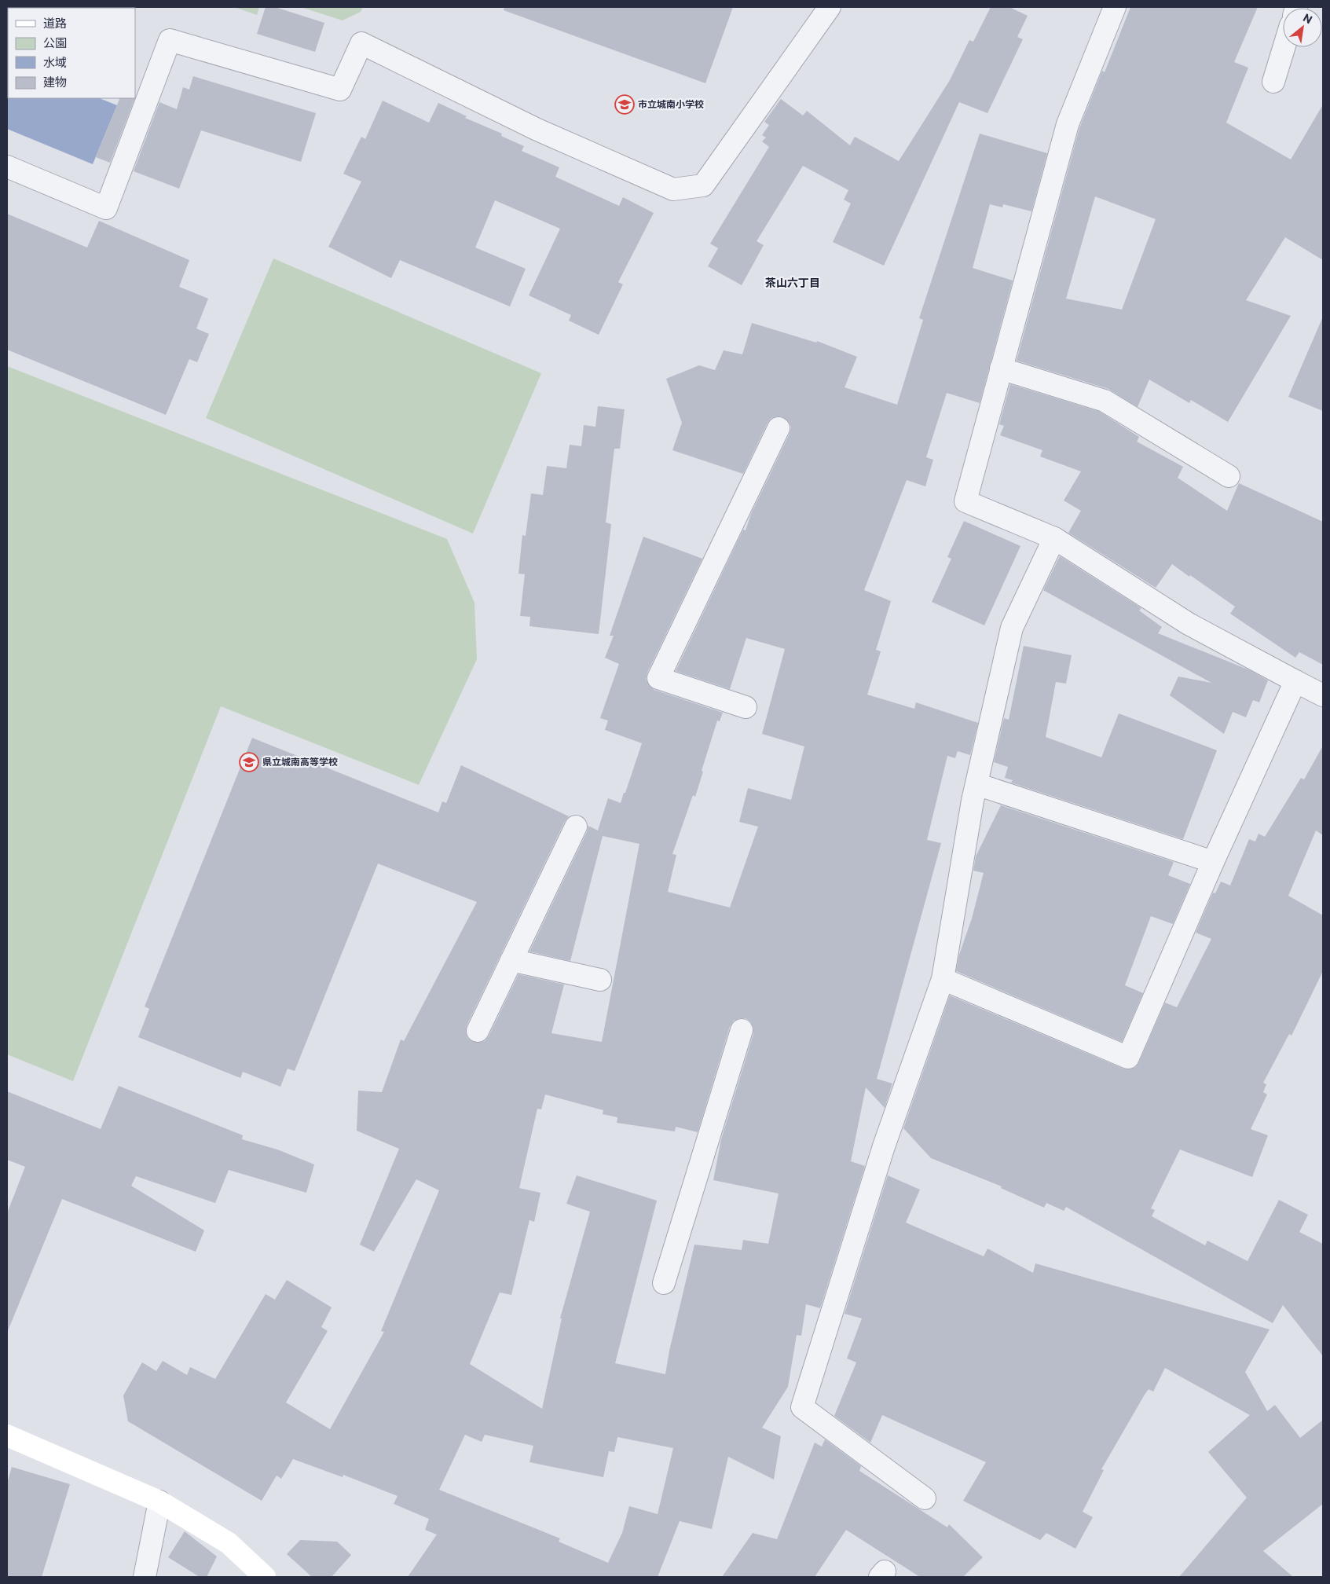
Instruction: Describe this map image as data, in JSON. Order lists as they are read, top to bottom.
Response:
{
  "districts": ["茶山六丁目"],
  "places": {
    "school or university": ["市立城南小学校", "県立城南高等学校"]
  },
  "legend": [
    "道路",
    "公園",
    "水域",
    "建物"
  ],
  "north": "top right"
}
